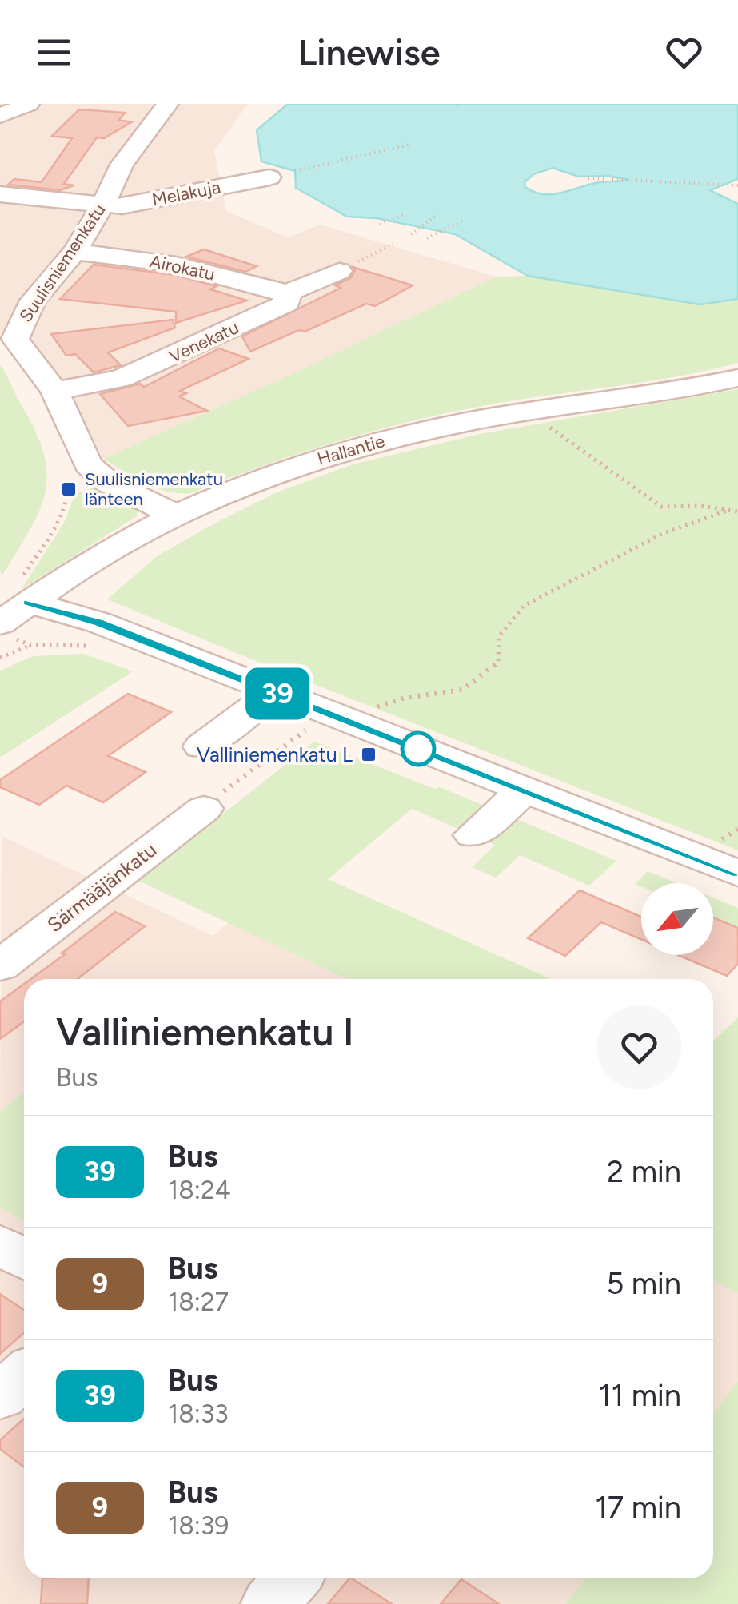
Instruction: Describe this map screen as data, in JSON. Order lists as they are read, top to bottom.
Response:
{
  "streets": {
    "street": [
      "Melakuja",
      "Suulisniemenkatu",
      "Airokatu",
      "Venekatu",
      "Hallantie",
      "Särmääjänkatu"
    ]
  },
  "crossings": [
    ["Melakuja", "Suulisniemenkatu"],
    ["Suulisniemenkatu", "Airokatu"],
    ["Suulisniemenkatu", "Venekatu"],
    ["Suulisniemenkatu", "Hallantie"],
    ["Airokatu", "Venekatu"]
  ],
  "places": {
    "transit": ["Suulisniemenkatu länteen", "Valliniemenkatu L"]
  },
  "lines": ["bus line 39"],
  "north": "bottom left",
  "page": {
    "header": "Linewise",
    "on_map": "39",
    "heading": ["Valliniemenkatu I", "Bus"],
    "list": [
      {
        "mark": "39",
        "name": "Bus",
        "note": "18:24",
        "value": "2 min"
      },
      {
        "mark": "9",
        "name": "Bus",
        "note": "18:27",
        "value": "5 min"
      },
      {
        "mark": "39",
        "name": "Bus",
        "note": "18:33",
        "value": "11 min"
      },
      {
        "mark": "9",
        "name": "Bus",
        "note": "18:39",
        "value": "17 min"
      }
    ]
  }
}
